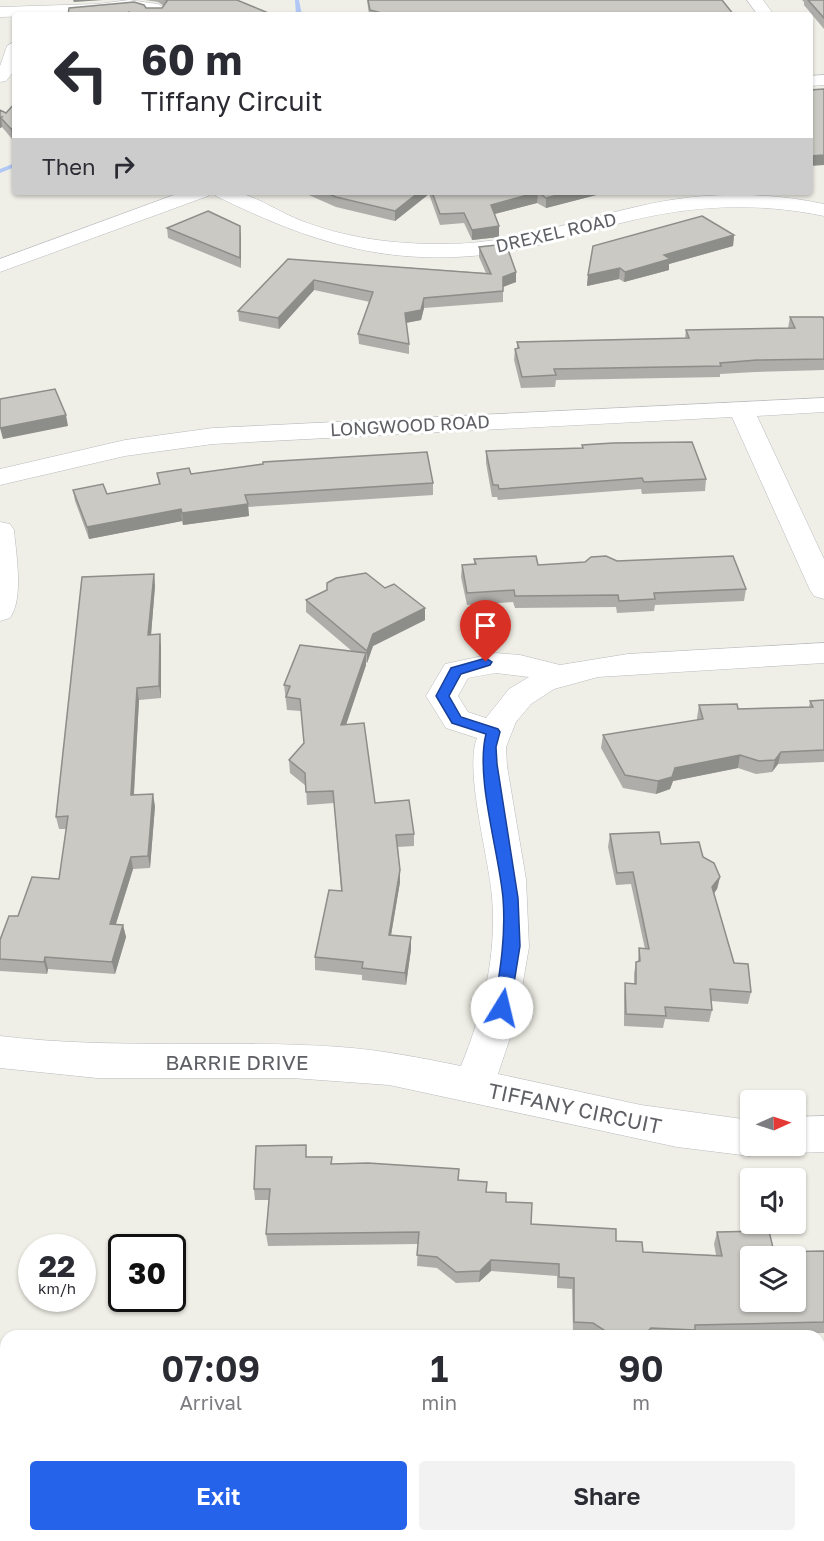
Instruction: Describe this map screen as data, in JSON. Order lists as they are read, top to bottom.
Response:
{
  "streets": {
    "street": [
      "DREXEL ROAD",
      "LONGWOOD ROAD",
      "BARRIE DRIVE",
      "TIFFANY CIRCUIT"
    ]
  },
  "crossings": [
    ["BARRIE DRIVE", "TIFFANY CIRCUIT"]
  ],
  "north": "right",
  "page": {
    "turn": ["60 m", "Tiffany Circuit"],
    "then": "Then",
    "speed": "22 km/h",
    "limit": "30",
    "eta": [
      "07:09",
      "Arrival",
      "1",
      "min",
      "90",
      "m"
    ],
    "buttons": ["Exit", "Share"]
  }
}
